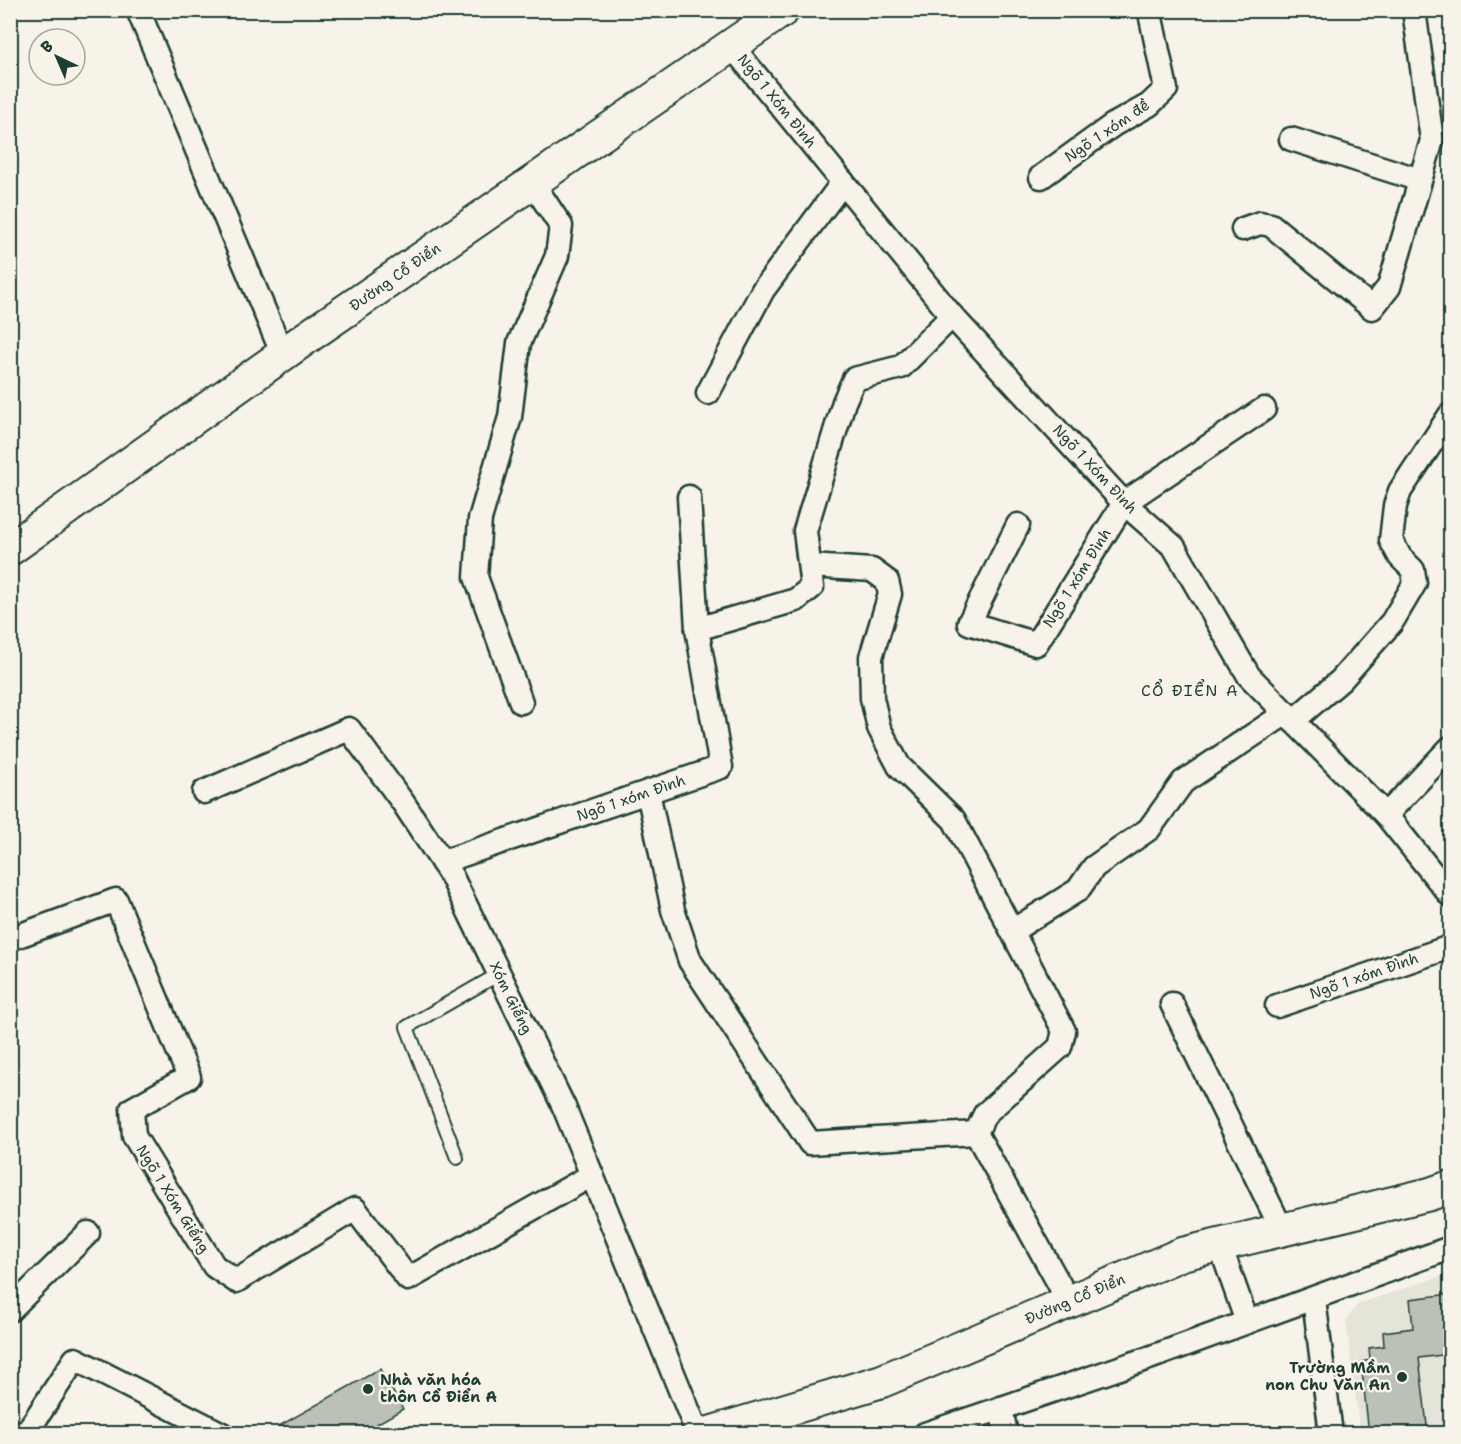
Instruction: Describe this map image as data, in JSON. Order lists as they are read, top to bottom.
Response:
{
  "streets": {
    "street": [
      "Ngõ 1 Xóm Đình",
      "Ngõ 1 xóm đề",
      "Đường Cổ Điển",
      "Ngõ 1 xóm Đình",
      "Xóm Giếng",
      "Ngõ 1 Xóm Giếng"
    ]
  },
  "crossings": [
    ["Ngõ 1 Xóm Đình", "Đường Cổ Điển"],
    ["Ngõ 1 Xóm Đình", "Ngõ 1 xóm Đình"],
    ["Ngõ 1 xóm Đình", "Xóm Giếng"],
    ["Xóm Giếng", "Ngõ 1 Xóm Giếng"]
  ],
  "districts": ["CỔ ĐIỂN A"],
  "places": ["Trường Mầm non Chu Văn An", "Nhà văn hóa thôn Cổ Điển A"],
  "north": "top left"
}
